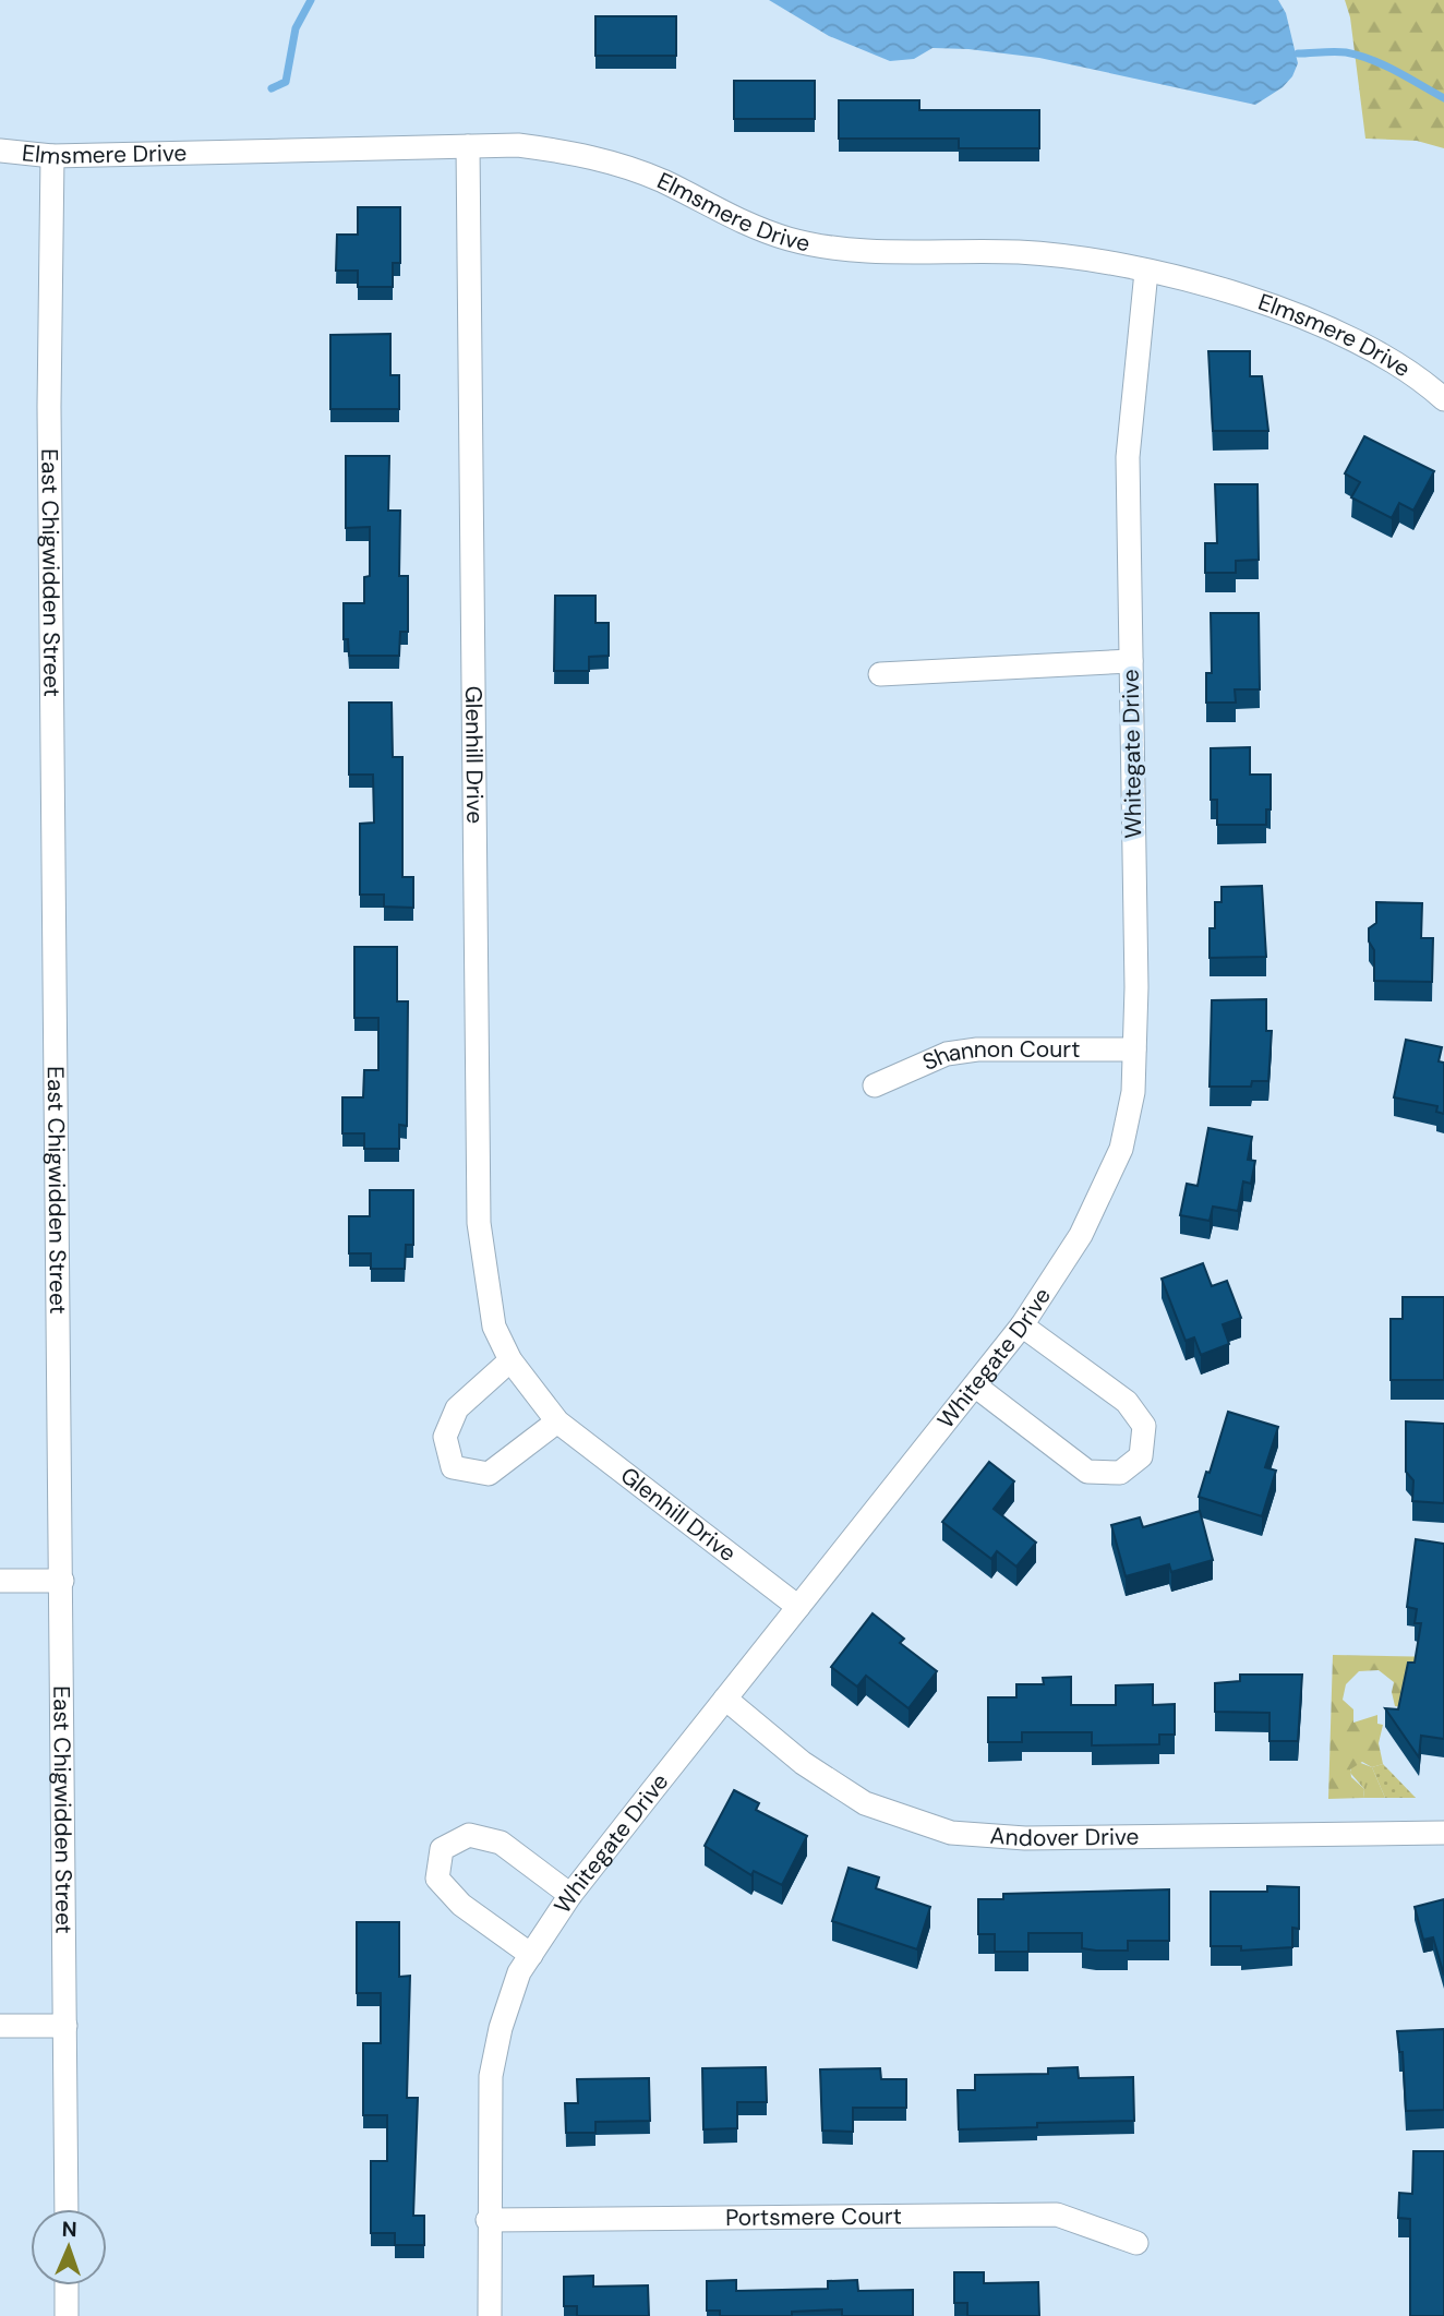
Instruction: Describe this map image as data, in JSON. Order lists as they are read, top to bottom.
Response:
{
  "streets": {
    "street": [
      "Elmsmere Drive",
      "East Chigwidden Street",
      "Whitegate Drive",
      "Glenhill Drive",
      "Shannon Court",
      "Andover Drive",
      "Portsmere Court"
    ]
  },
  "crossings": [
    ["Elmsmere Drive", "East Chigwidden Street"],
    ["Elmsmere Drive", "Whitegate Drive"],
    ["Elmsmere Drive", "Glenhill Drive"],
    ["Whitegate Drive", "Glenhill Drive"],
    ["Whitegate Drive", "Shannon Court"],
    ["Whitegate Drive", "Andover Drive"],
    ["Whitegate Drive", "Portsmere Court"]
  ],
  "north": "top"
}
